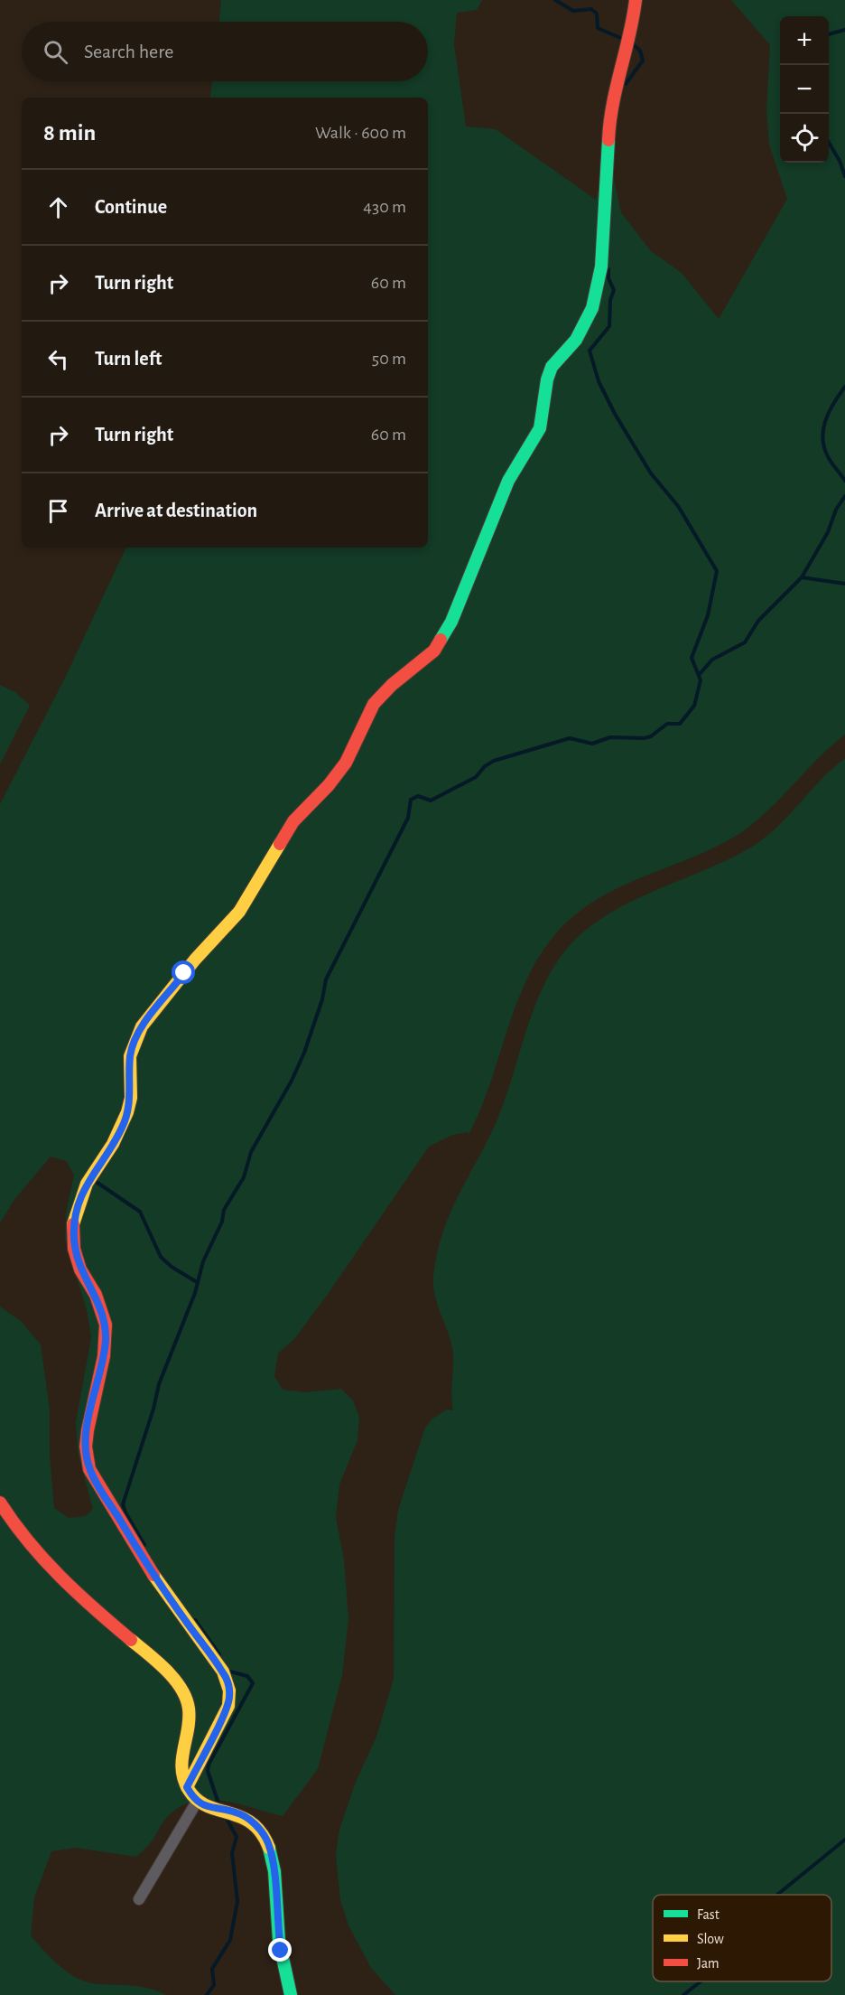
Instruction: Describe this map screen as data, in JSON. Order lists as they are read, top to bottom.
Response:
{
  "legend": ["Fast", "Slow", "Jam"],
  "page": {
    "map_buttons": ["+", "−"],
    "search": "Search here",
    "heading": ["8 min", "Walk · 600 m"],
    "list": [
      ["Continue", "430 m"],
      ["Turn right", "60 m"],
      ["Turn left", "50 m"],
      ["Turn right", "60 m"],
      "Arrive at destination"
    ]
  }
}
